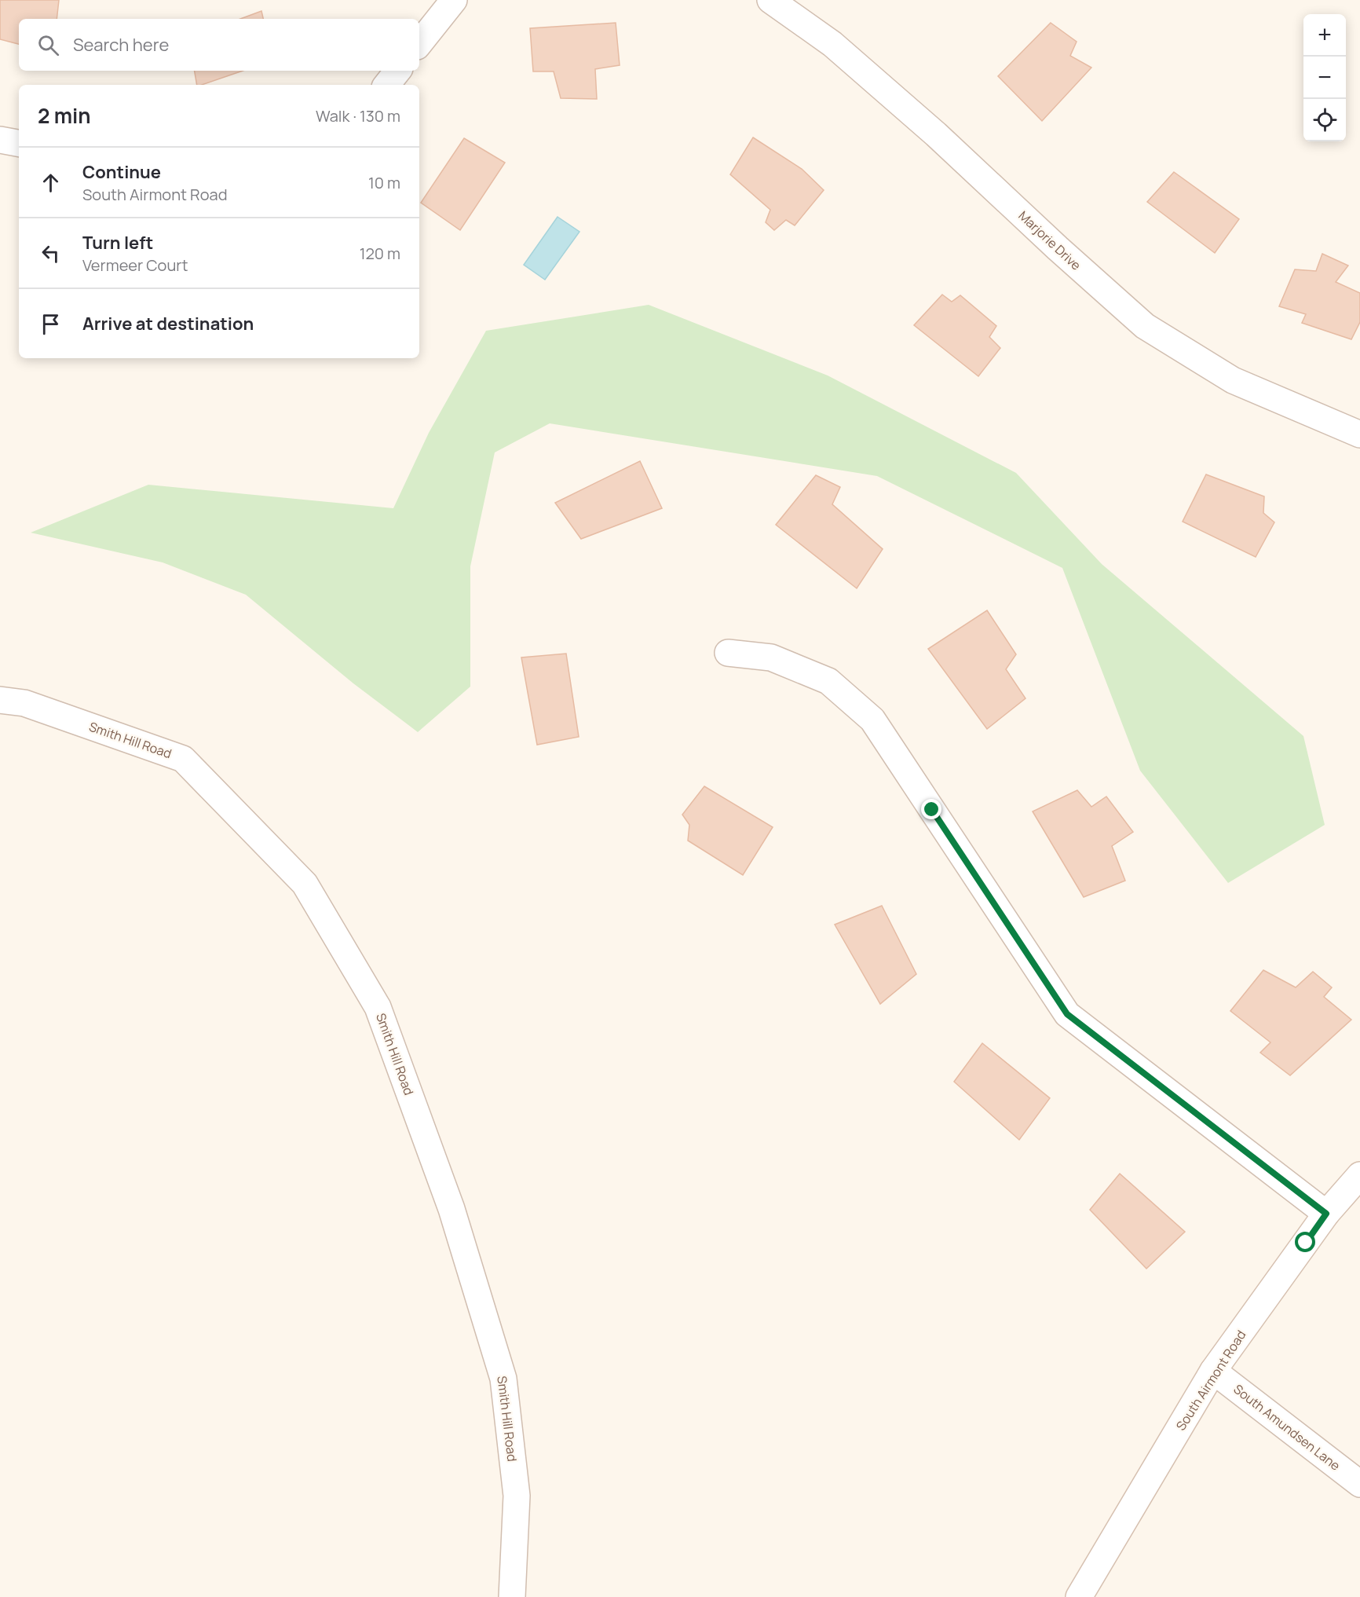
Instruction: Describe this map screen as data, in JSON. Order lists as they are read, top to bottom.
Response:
{
  "streets": {
    "street": [
      "Marjorie Drive",
      "Smith Hill Road",
      "South Airmont Road",
      "South Amundsen Lane"
    ]
  },
  "crossings": [
    ["South Airmont Road", "South Amundsen Lane"]
  ],
  "page": {
    "map_buttons": ["+", "−"],
    "search": "Search here",
    "heading": ["2 min", "Walk · 130 m"],
    "list": [
      ["Continue", "South Airmont Road", "10 m"],
      ["Turn left", "Vermeer Court", "120 m"],
      "Arrive at destination"
    ]
  }
}
